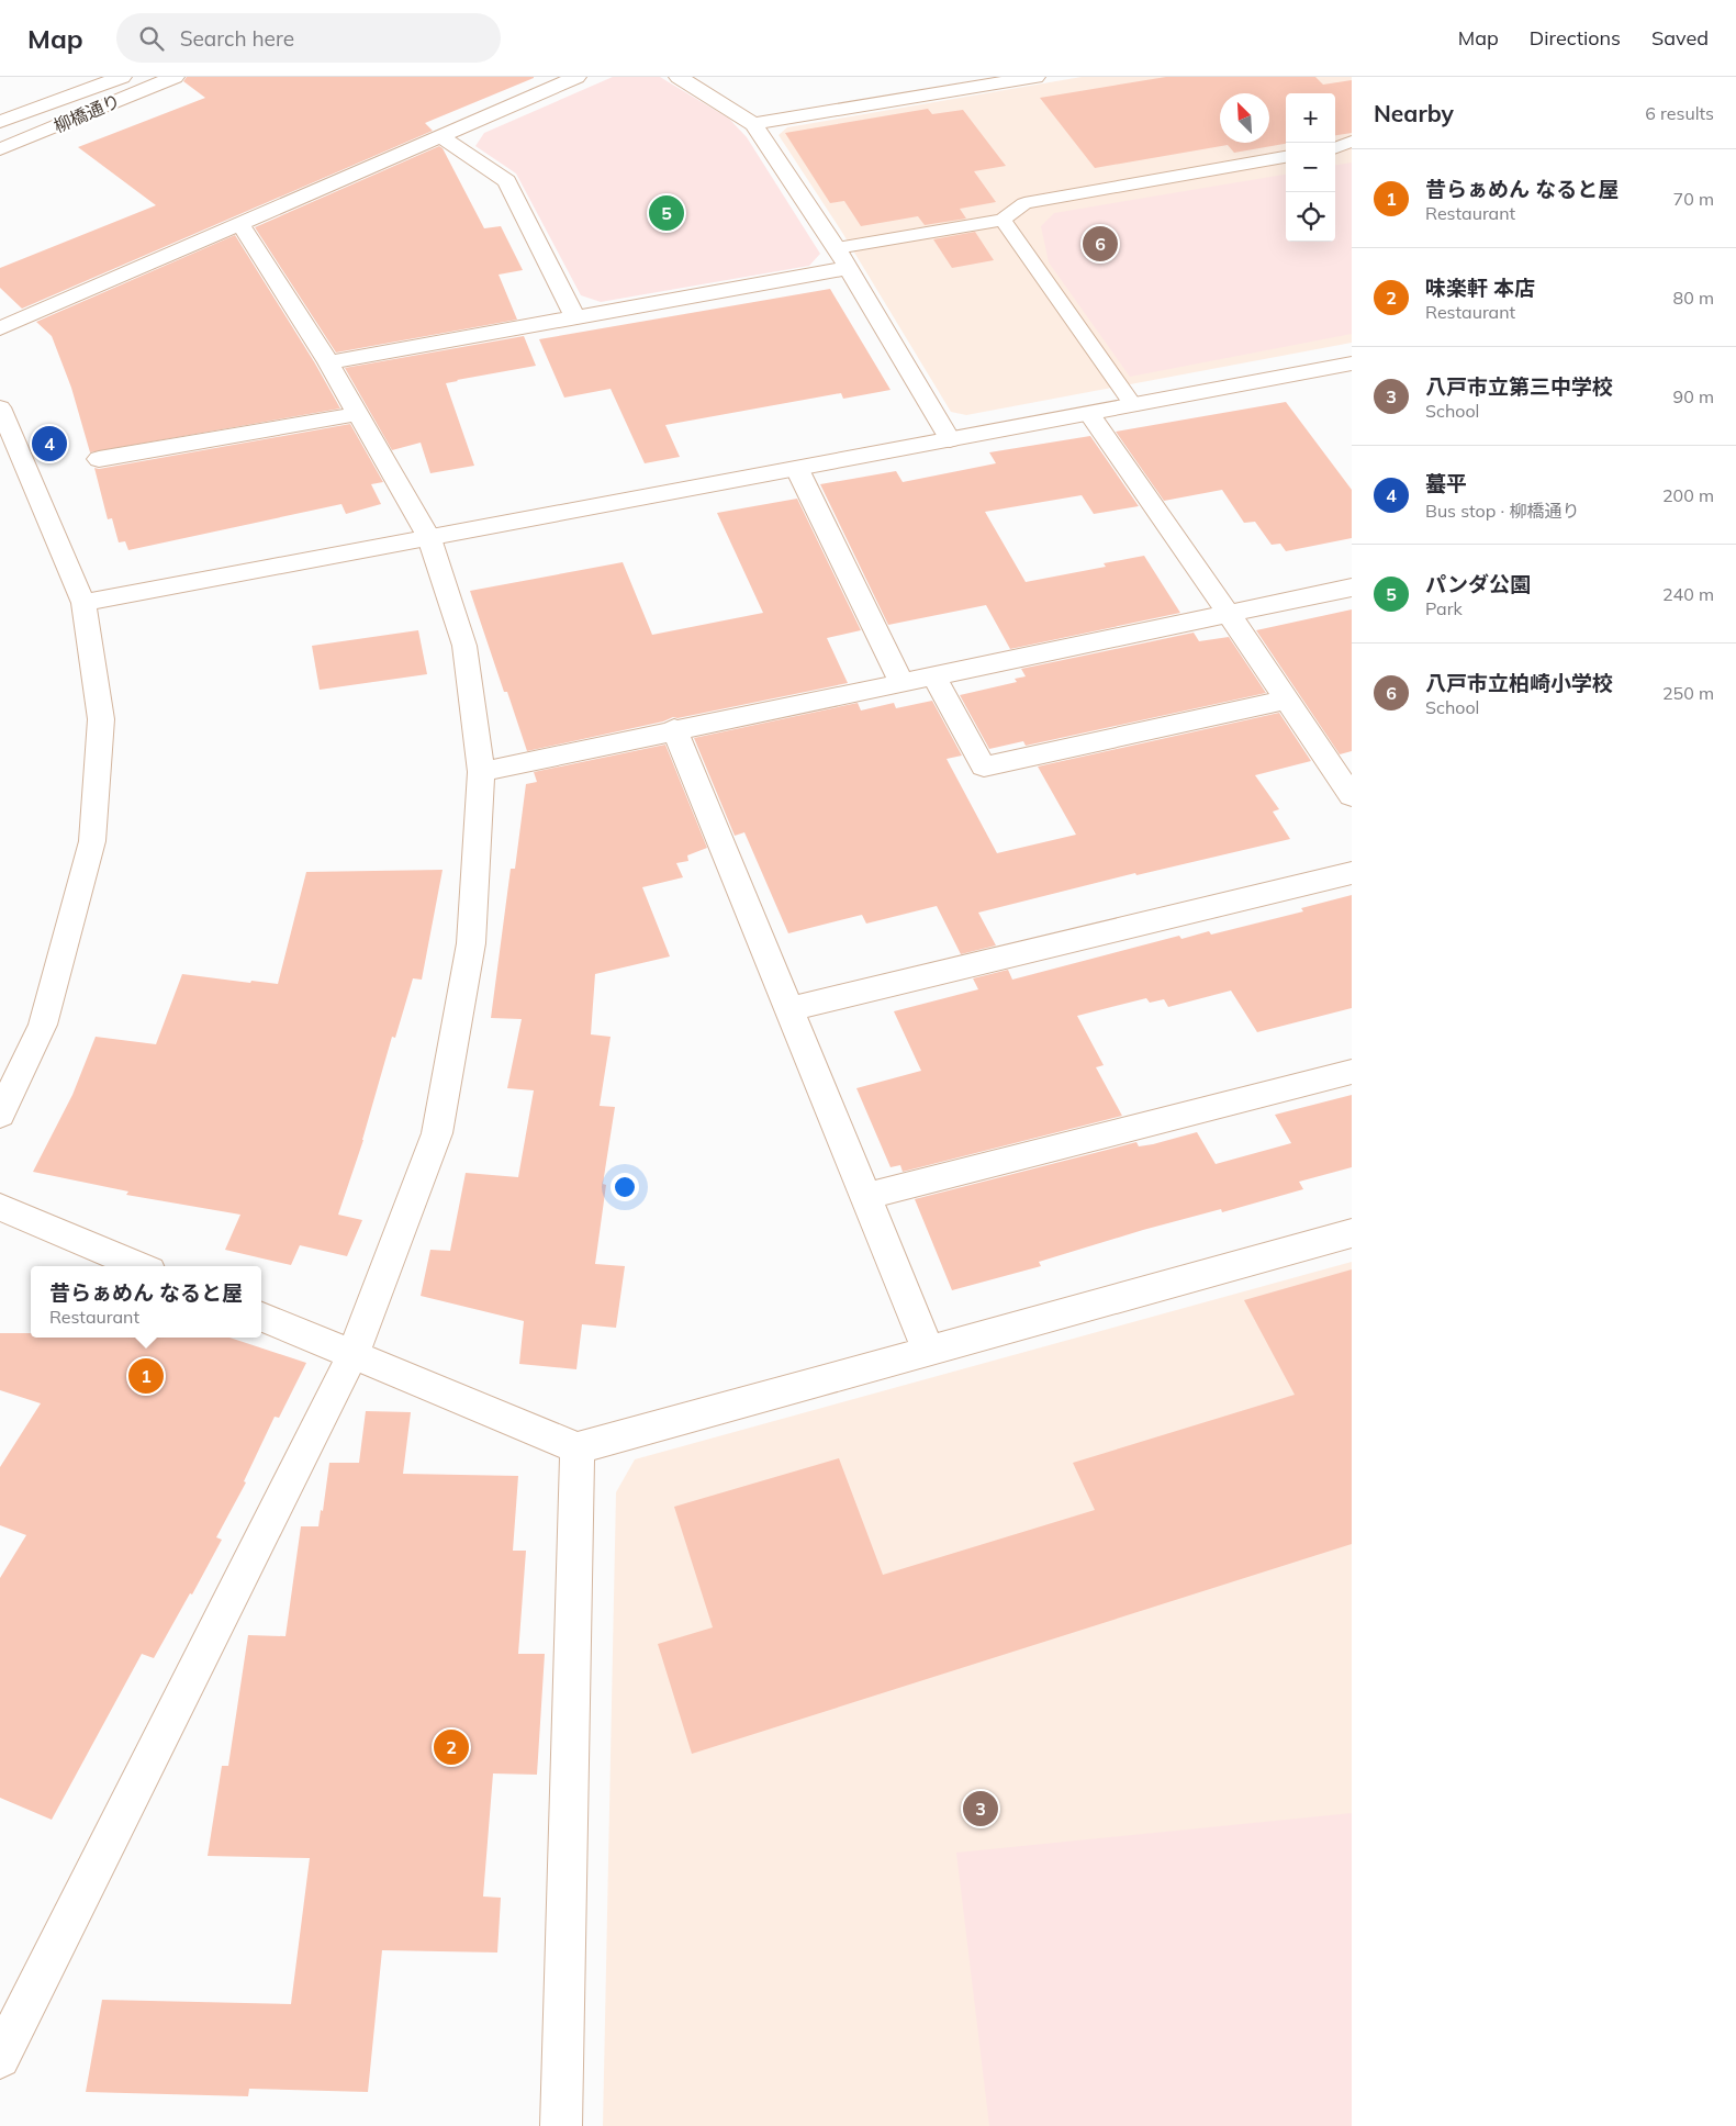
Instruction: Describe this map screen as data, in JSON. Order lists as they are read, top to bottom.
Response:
{
  "streets": {
    "street": ["柳橋通り"]
  },
  "north": "top left",
  "page": {
    "header": "Map",
    "search": "Search here",
    "nav": ["Map", "Directions", "Saved"],
    "heading": ["Nearby", "6 results"],
    "map_buttons": ["+", "−"],
    "list": [
      {
        "mark": "1",
        "name": "昔らぁめん なると屋",
        "note": "Restaurant",
        "value": "70 m"
      },
      {
        "mark": "2",
        "name": "味楽軒 本店",
        "note": "Restaurant",
        "value": "80 m"
      },
      {
        "mark": "3",
        "name": "八戸市立第三中学校",
        "note": "School",
        "value": "90 m"
      },
      {
        "mark": "4",
        "name": "蟇平",
        "note": "Bus stop · 柳橋通り",
        "value": "200 m"
      },
      {
        "mark": "5",
        "name": "パンダ公園",
        "note": "Park",
        "value": "240 m"
      },
      {
        "mark": "6",
        "name": "八戸市立柏崎小学校",
        "note": "School",
        "value": "250 m"
      }
    ],
    "pins": [
      "5",
      "6",
      "4",
      "1",
      "2",
      "3"
    ],
    "popup": ["昔らぁめん なると屋", "Restaurant"]
  }
}
